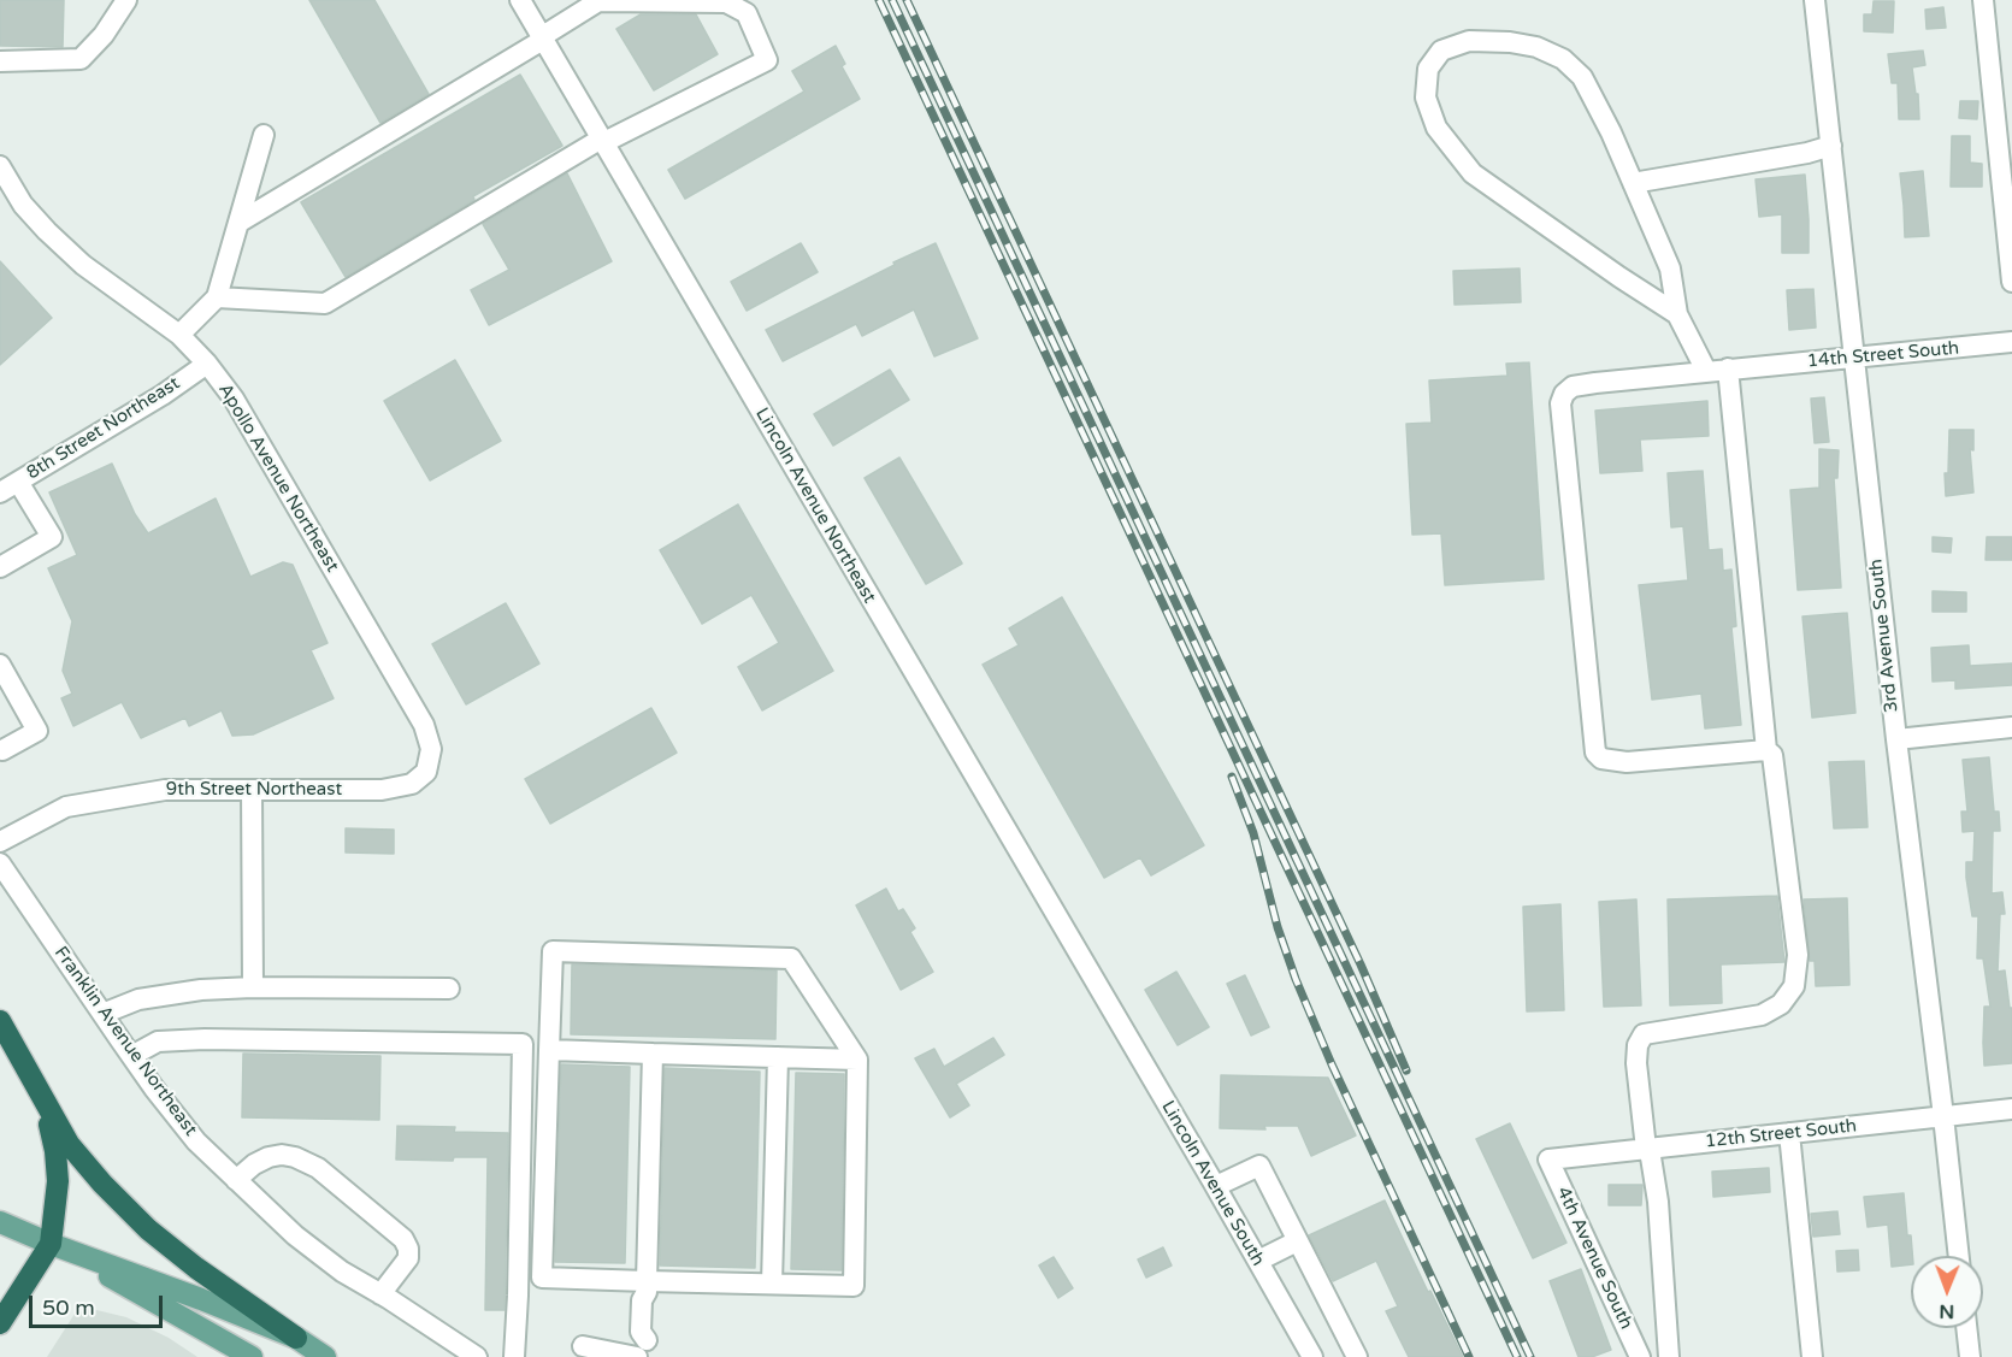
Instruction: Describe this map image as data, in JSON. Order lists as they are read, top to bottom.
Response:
{
  "streets": {
    "street": [
      "14th Street South",
      "8th Street Northeast",
      "Apollo Avenue Northeast",
      "Lincoln Avenue Northeast",
      "3rd Avenue South",
      "9th Street Northeast",
      "Franklin Avenue Northeast",
      "12th Street South",
      "Lincoln Avenue South",
      "4th Avenue South"
    ]
  },
  "crossings": [
    ["14th Street South", "3rd Avenue South"],
    ["8th Street Northeast", "Apollo Avenue Northeast"],
    ["Apollo Avenue Northeast", "9th Street Northeast"],
    ["Lincoln Avenue Northeast", "Lincoln Avenue South"],
    ["3rd Avenue South", "12th Street South"],
    ["12th Street South", "4th Avenue South"]
  ],
  "scale_bar": "50 m",
  "north": "bottom"
}
